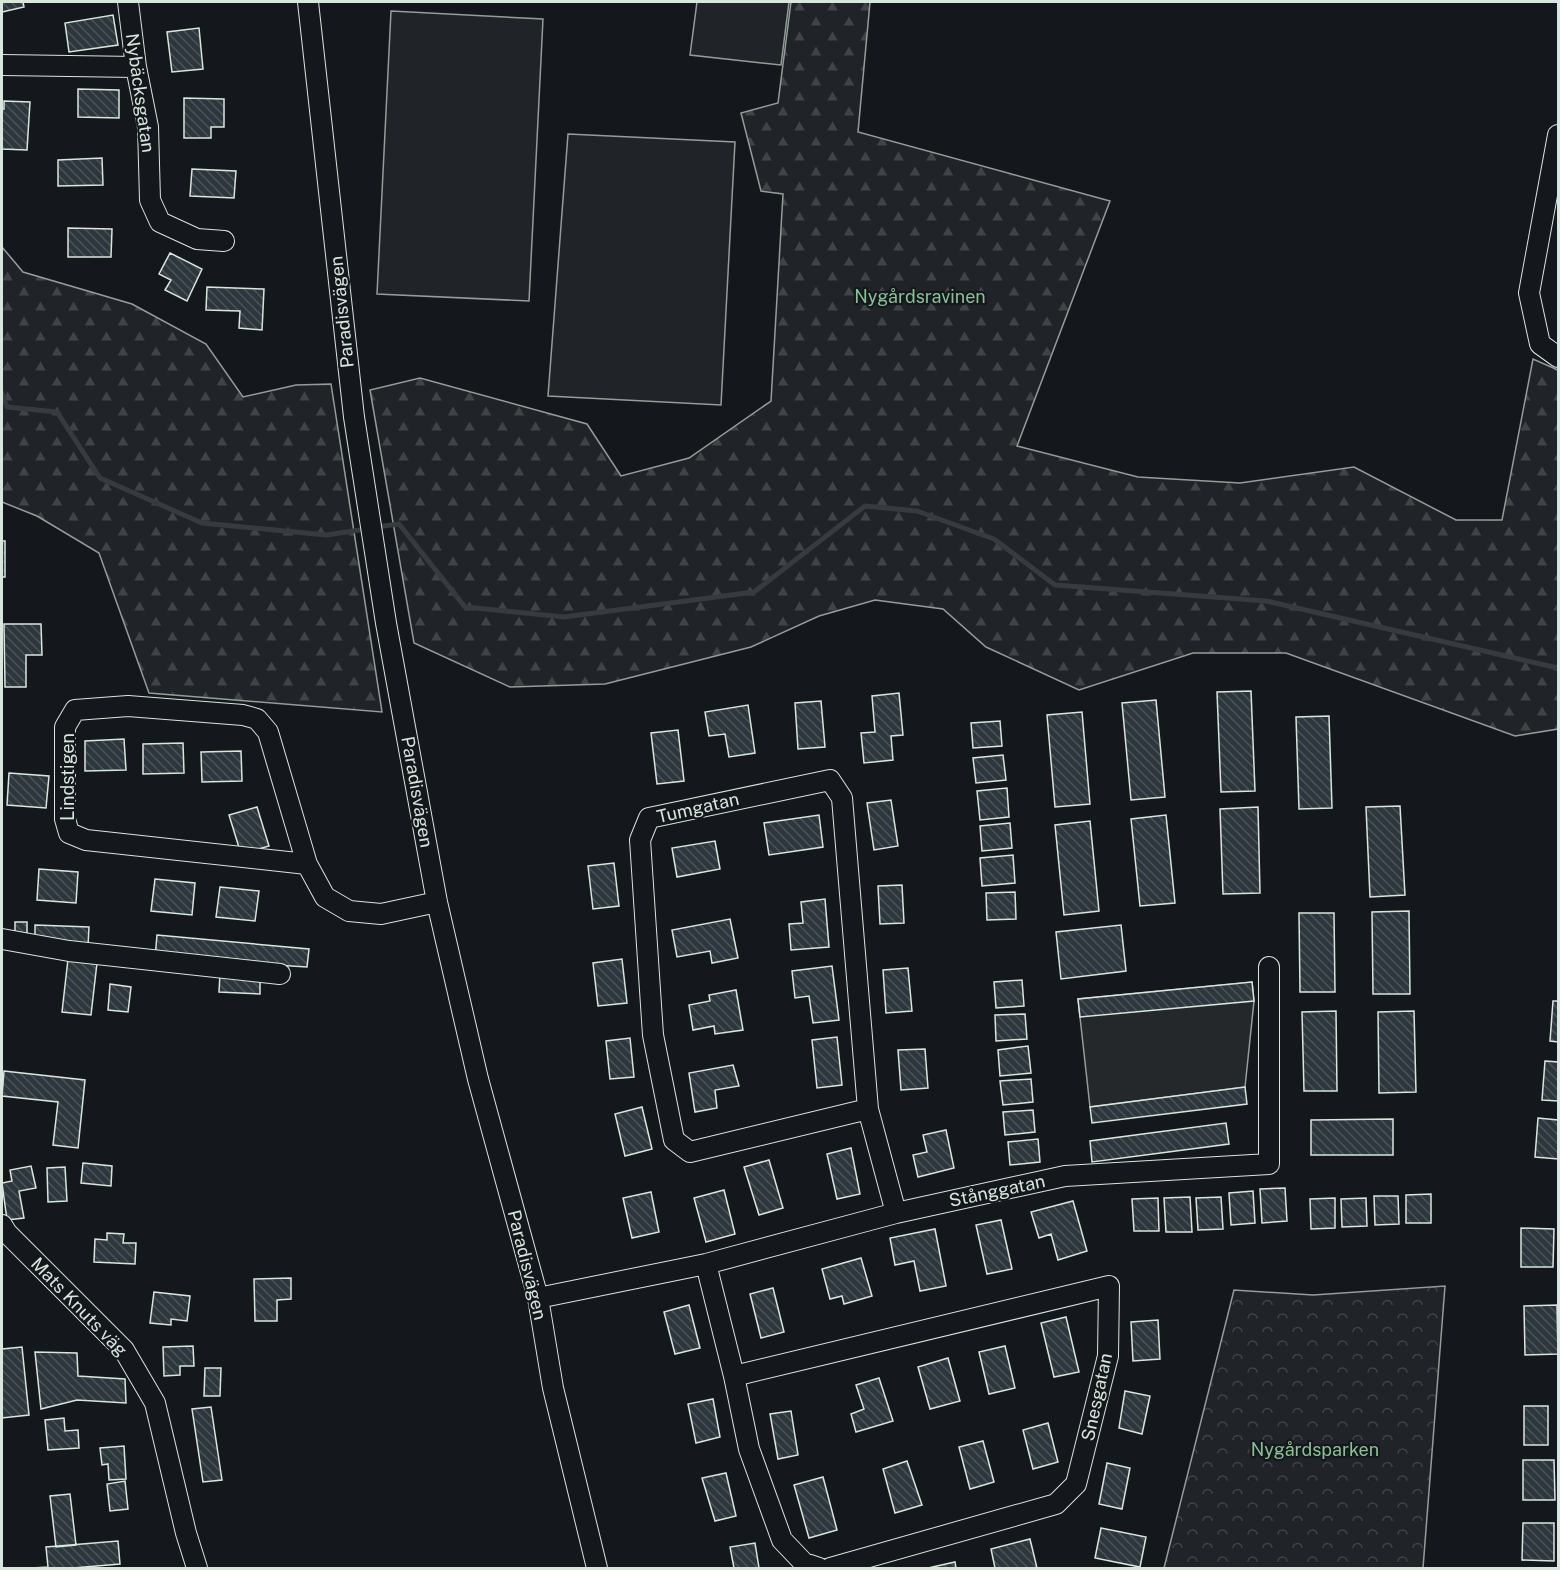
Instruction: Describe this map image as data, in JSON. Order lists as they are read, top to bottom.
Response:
{
  "streets": {
    "street": [
      "Nybäcksgatan",
      "Paradisvägen",
      "Lindstigen",
      "Tumgatan",
      "Stånggatan",
      "Mats Knuts väg",
      "Snesgatan"
    ]
  },
  "crossings": [
    ["Paradisvägen", "Lindstigen"],
    ["Paradisvägen", "Stånggatan"],
    ["Tumgatan", "Stånggatan"]
  ],
  "parks": ["Nygårdsravinen", "Nygårdsparken"]
}
